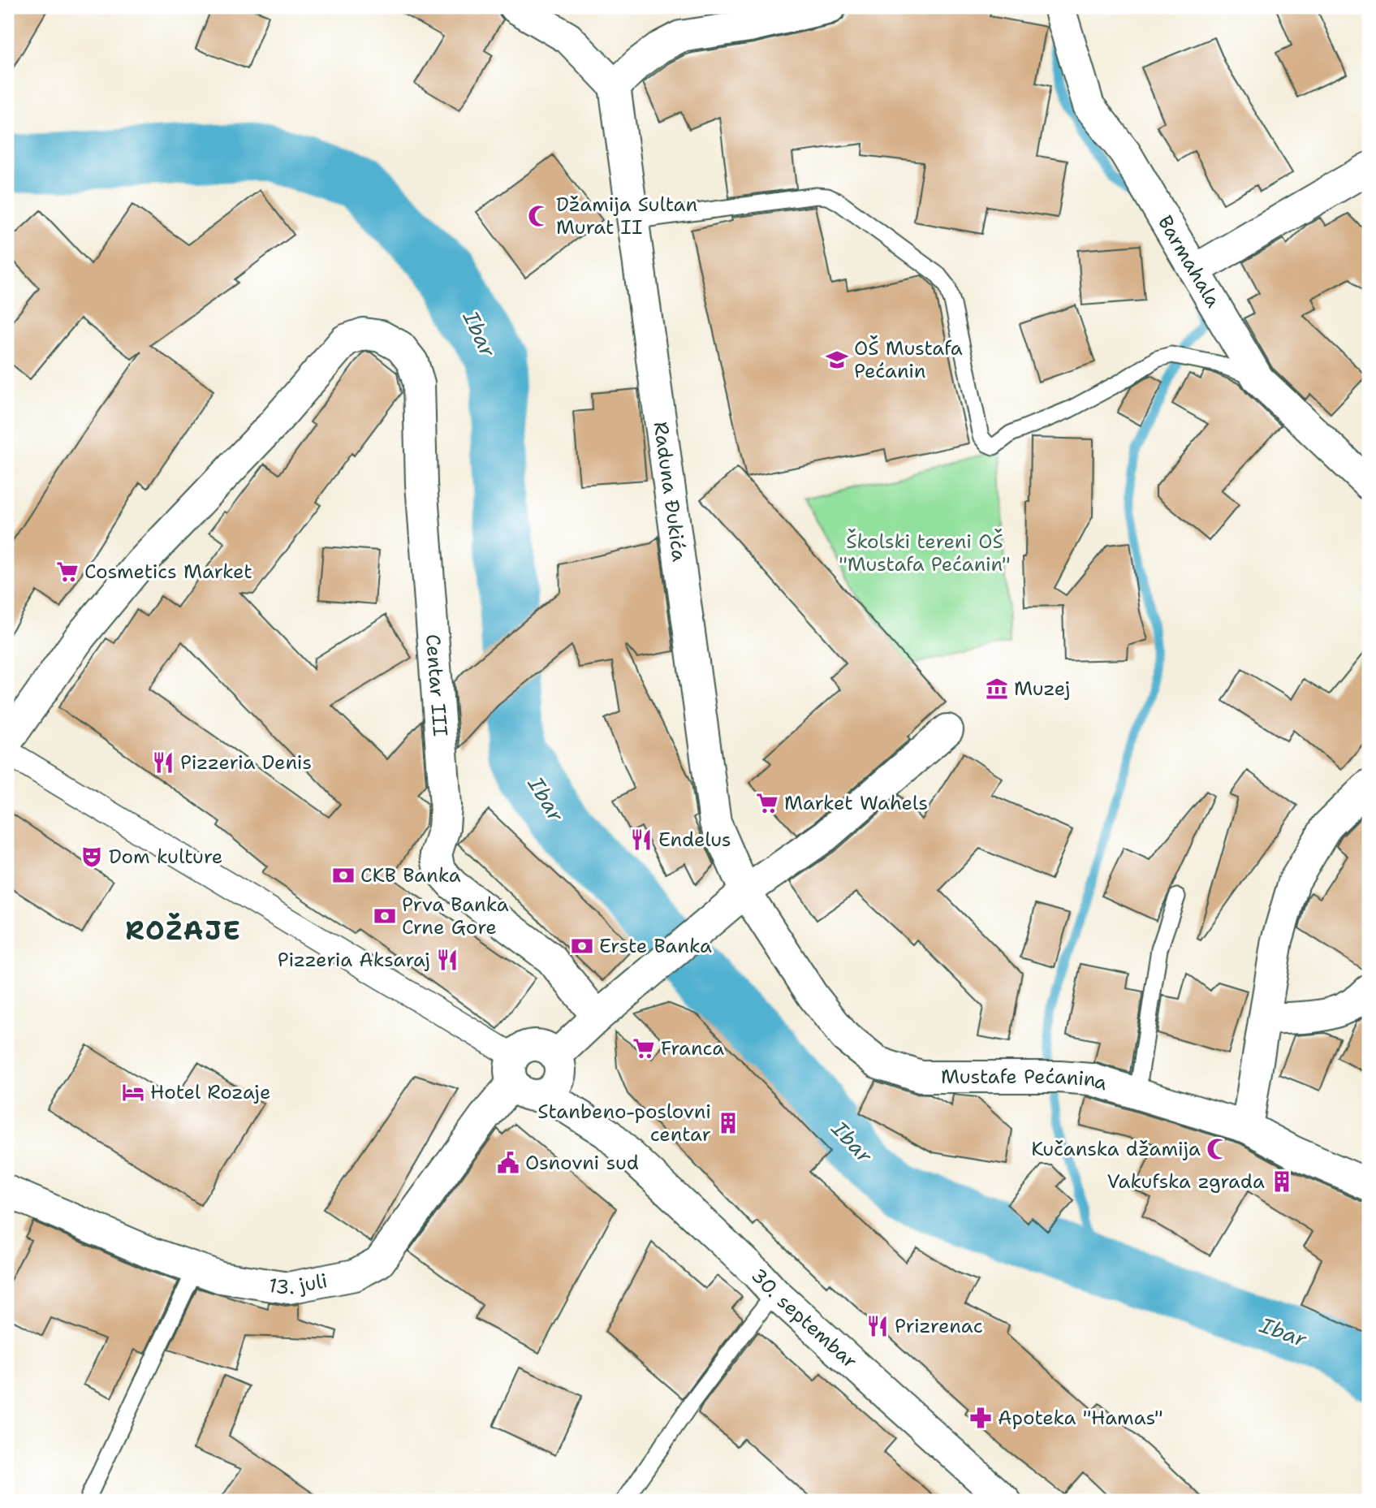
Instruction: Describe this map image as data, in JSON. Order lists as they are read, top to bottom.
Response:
{
  "streets": {
    "street": [
      "Barmahala",
      "Raduna Ðukića",
      "Centar III",
      "Mustafe Pećanina",
      "13. juli",
      "30. septembar"
    ]
  },
  "crossings": [
    ["Raduna Ðukića", "Mustafe Pećanina"],
    ["13. juli", "30. septembar"]
  ],
  "districts": ["ROŽAJE"],
  "water": ["Ibar"],
  "parks": ["Školski tereni OŠ \"Mustafa Pećanin\""],
  "places": {
    "mosque": ["Džamija Sultan Murat II", "Kučanska džamija"],
    "school or university": ["OŠ Mustafa Pećanin"],
    "supermarket": ["Cosmetics Market", "Market Wahels", "Franca"],
    "museum": ["Muzej"],
    "restaurant": [
      "Pizzeria Denis",
      "Endelus",
      "Pizzeria Aksaraj",
      "Prizrenac"
    ],
    "theatre": ["Dom kulture"],
    "bank": ["CKB Banka", "Prva Banka Crne Gore", "Erste Banka"],
    "hotel": ["Hotel Rozaje"],
    "building": ["Stanbeno-poslovni centar", "Vakufska zgrada"],
    "public building": ["Osnovni sud"],
    "pharmacy": ["Apoteka \"Hamas\""]
  }
}
